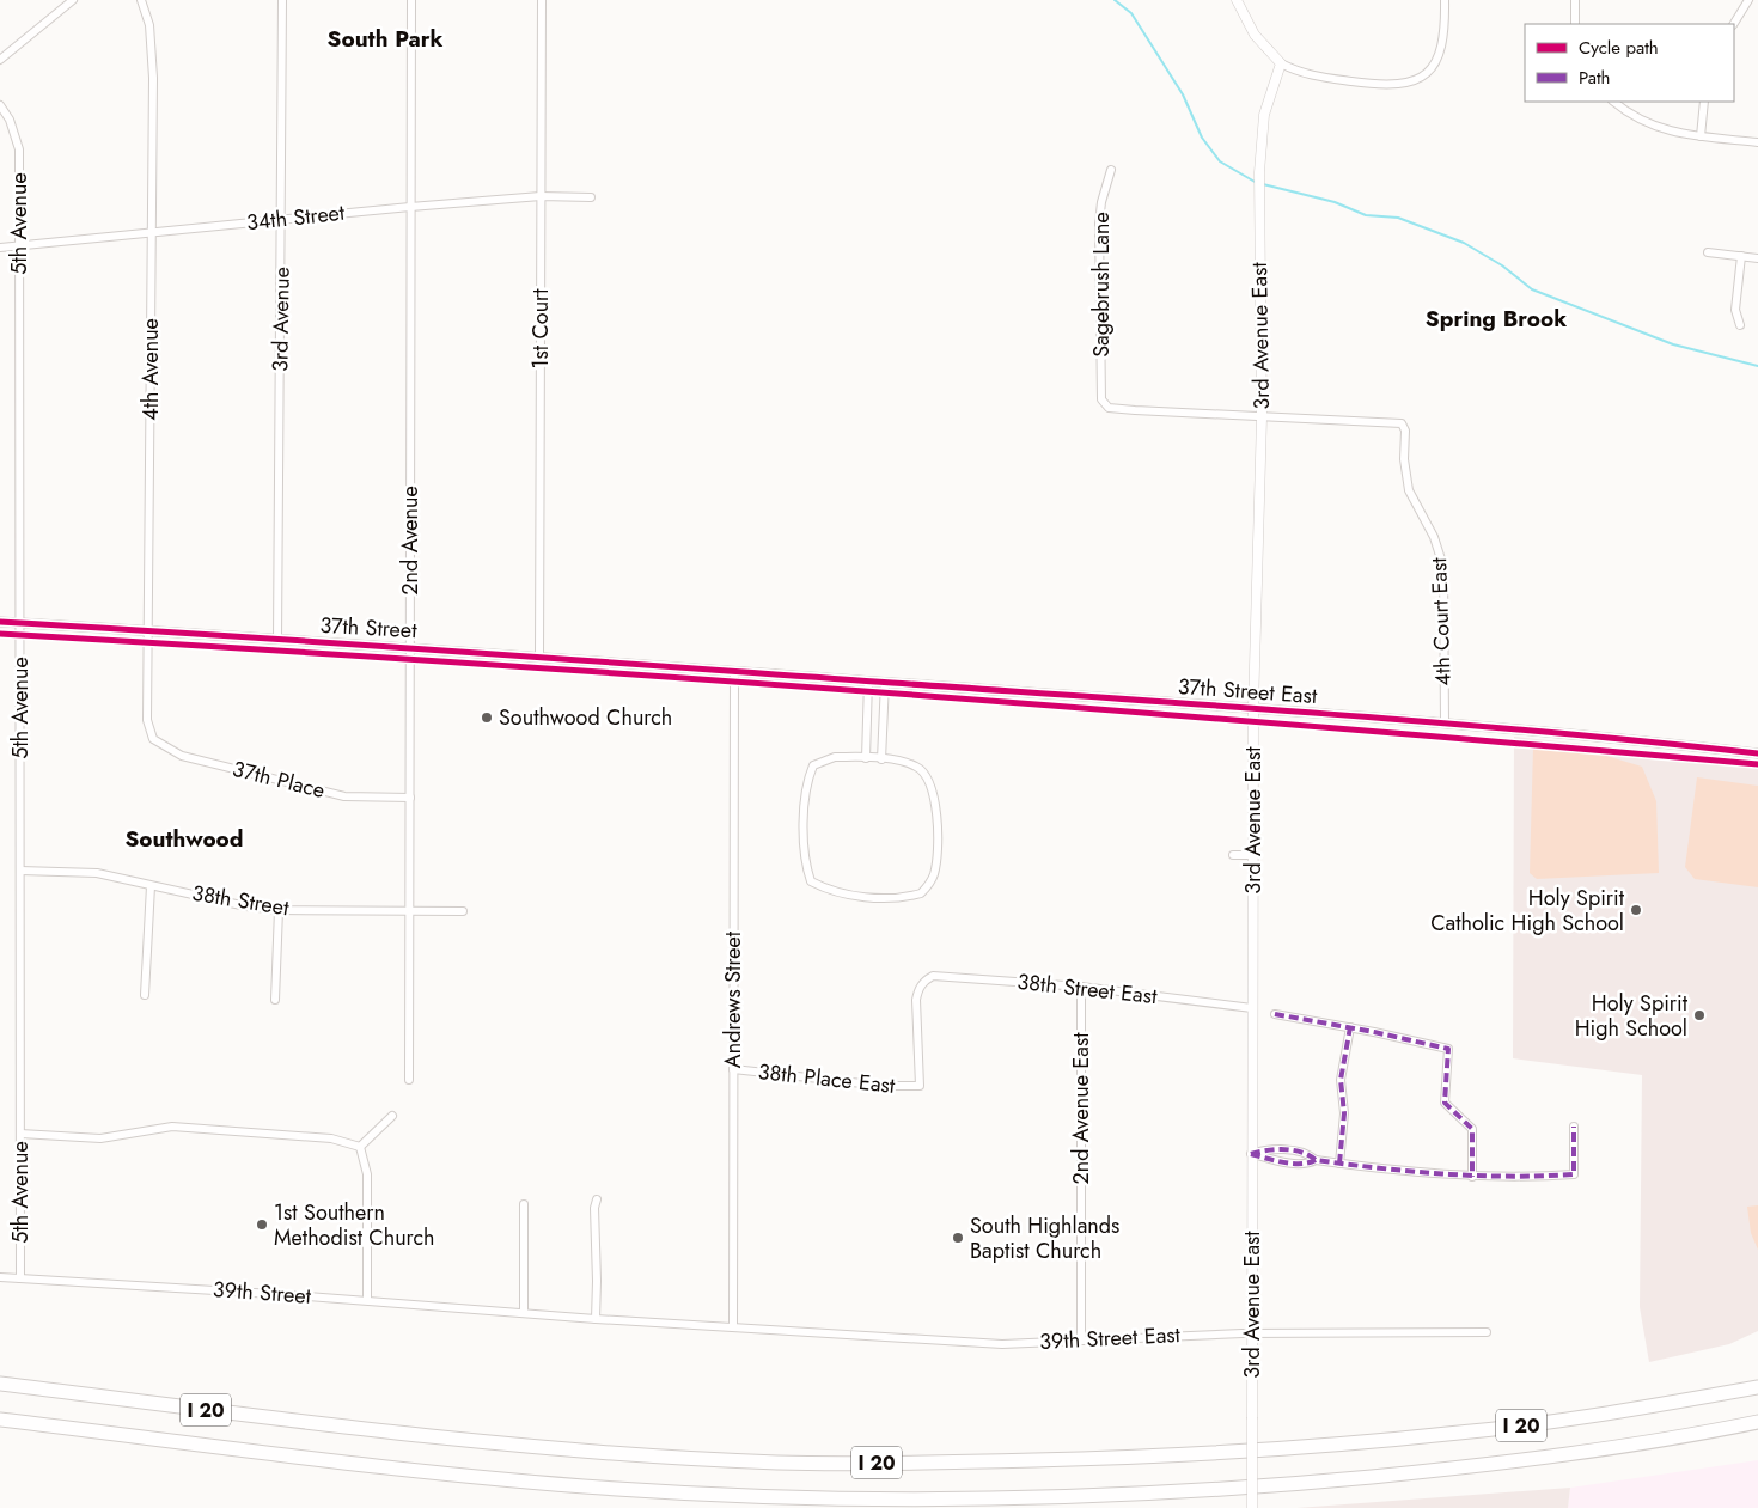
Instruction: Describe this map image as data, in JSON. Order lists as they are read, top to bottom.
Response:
{
  "streets": {
    "highway": ["I 20"],
    "street": [
      "34th Street",
      "5th Avenue",
      "Sagebrush Lane",
      "3rd Avenue",
      "1st Court",
      "3rd Avenue East",
      "4th Avenue",
      "2nd Avenue",
      "4th Court East",
      "37th Street",
      "37th Street East",
      "37th Place",
      "38th Street",
      "38th Street East",
      "Andrews Street",
      "38th Place East",
      "2nd Avenue East",
      "39th Street",
      "39th Street East"
    ]
  },
  "crossings": [
    ["34th Street", "5th Avenue"],
    ["34th Street", "3rd Avenue"],
    ["34th Street", "1st Court"],
    ["34th Street", "4th Avenue"],
    ["34th Street", "2nd Avenue"],
    ["5th Avenue", "37th Street"],
    ["5th Avenue", "38th Street"],
    ["5th Avenue", "39th Street"],
    ["Sagebrush Lane", "3rd Avenue East"],
    ["Sagebrush Lane", "4th Court East"],
    ["3rd Avenue", "37th Street"],
    ["1st Court", "37th Street"],
    ["3rd Avenue East", "4th Court East"],
    ["3rd Avenue East", "37th Street East"],
    ["3rd Avenue East", "38th Street East"],
    ["3rd Avenue East", "39th Street East"],
    ["4th Avenue", "37th Street"],
    ["4th Avenue", "37th Place"],
    ["2nd Avenue", "37th Street"],
    ["2nd Avenue", "37th Place"],
    ["2nd Avenue", "38th Street"],
    ["4th Court East", "37th Street East"],
    ["37th Street", "37th Street East"],
    ["37th Street", "Andrews Street"],
    ["37th Street East", "Andrews Street"],
    ["38th Street East", "38th Place East"],
    ["38th Street East", "2nd Avenue East"],
    ["Andrews Street", "38th Place East"],
    ["Andrews Street", "39th Street"],
    ["Andrews Street", "39th Street East"],
    ["2nd Avenue East", "39th Street East"],
    ["39th Street", "39th Street East"]
  ],
  "districts": ["South Park", "Spring Brook", "Southwood"],
  "places": [
    "Southwood Church",
    "Holy Spirit Catholic High School",
    "Holy Spirit High School",
    "1st Southern Methodist Church",
    "South Highlands Baptist Church"
  ],
  "legend": ["Cycle path", "Path"]
}
